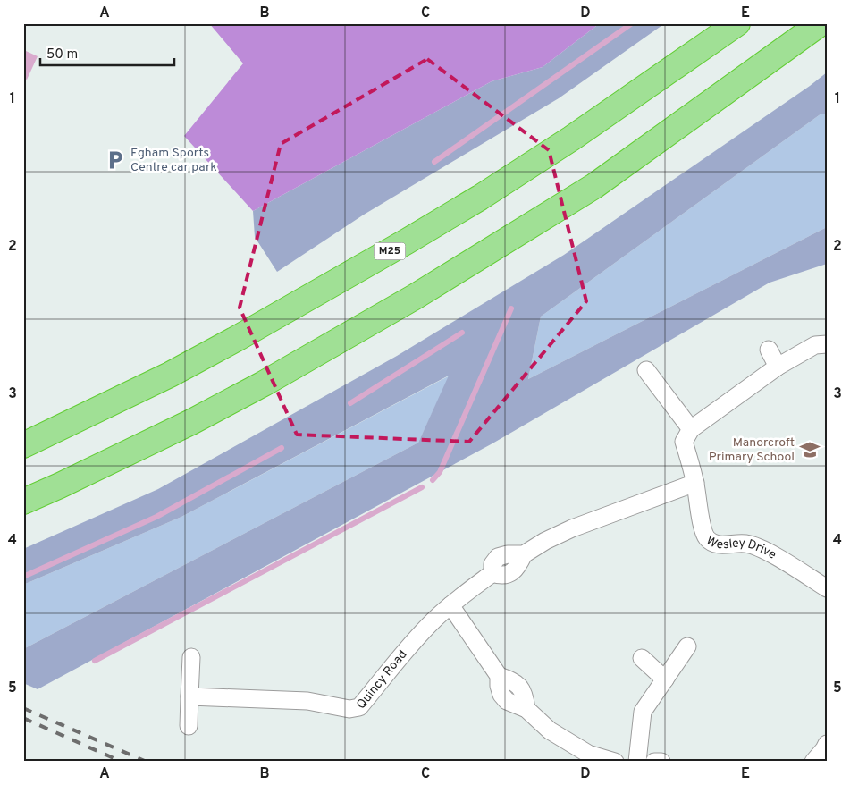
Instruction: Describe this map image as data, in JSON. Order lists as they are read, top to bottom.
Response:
{
  "streets": {
    "highway": ["M25"],
    "street": ["Wesley Drive", "Quincy Road"]
  },
  "crossings": [
    ["Wesley Drive", "Quincy Road"]
  ],
  "places": {
    "parking": ["Egham Sports Centre car park"],
    "school or university": ["Manorcroft Primary School"]
  },
  "scale_bar": "50 m",
  "grid": {
    "columns": [
      "A",
      "B",
      "C",
      "D",
      "E"
    ],
    "rows": [
      "1",
      "2",
      "3",
      "4",
      "5"
    ]
  }
}
